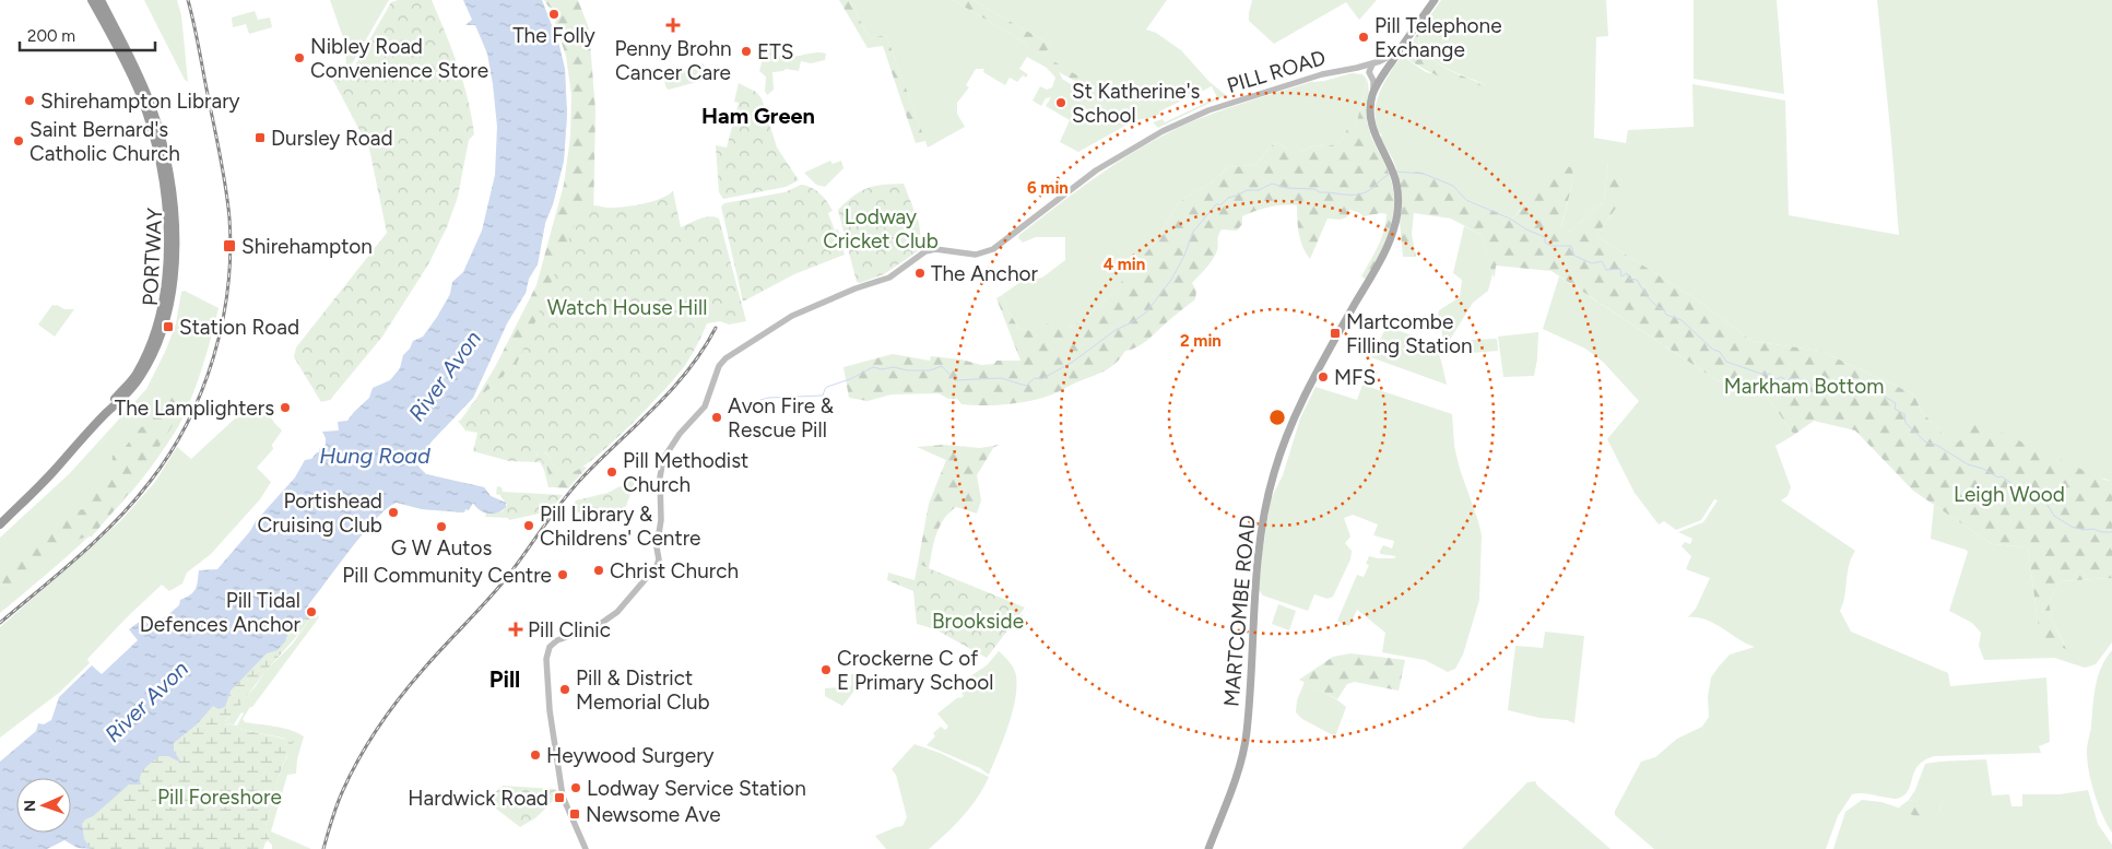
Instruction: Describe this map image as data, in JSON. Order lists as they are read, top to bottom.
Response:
{
  "streets": {
    "highway": ["PORTWAY"],
    "main road": ["PILL ROAD", "MARTCOMBE ROAD"]
  },
  "crossings": [
    ["PILL ROAD", "MARTCOMBE ROAD"]
  ],
  "districts": ["Ham Green", "Pill"],
  "water": ["River Avon", "Hung Road"],
  "parks": [
    "Lodway Cricket Club",
    "Watch House Hill",
    "Markham Bottom",
    "Leigh Wood",
    "Brookside",
    "Pill Foreshore"
  ],
  "places": {
    "other": [
      "The Folly",
      "Pill Telephone Exchange",
      "ETS",
      "Nibley Road Convenience Store",
      "Shirehampton Library",
      "St Katherine's School",
      "Saint Bernard's Catholic Church",
      "The Anchor",
      "MFS",
      "The Lamplighters",
      "Avon Fire & Rescue Pill",
      "Pill Methodist Church",
      "Portishead Cruising Club",
      "Pill Library & Childrens' Centre",
      "G W Autos",
      "Christ Church",
      "Pill Community Centre",
      "Pill Tidal Defences Anchor",
      "Crockerne C of E Primary School",
      "Pill & District Memorial Club",
      "Heywood Surgery",
      "Lodway Service Station"
    ],
    "health": ["Penny Brohn Cancer Care", "Pill Clinic"],
    "transit": [
      "Dursley Road",
      "Shirehampton",
      "Station Road",
      "Martcombe Filling Station",
      "Hardwick Road",
      "Newsome Ave"
    ]
  },
  "scale_bar": "200 m",
  "north": "left",
  "rings": ["6 min", "4 min", "2 min"]
}
